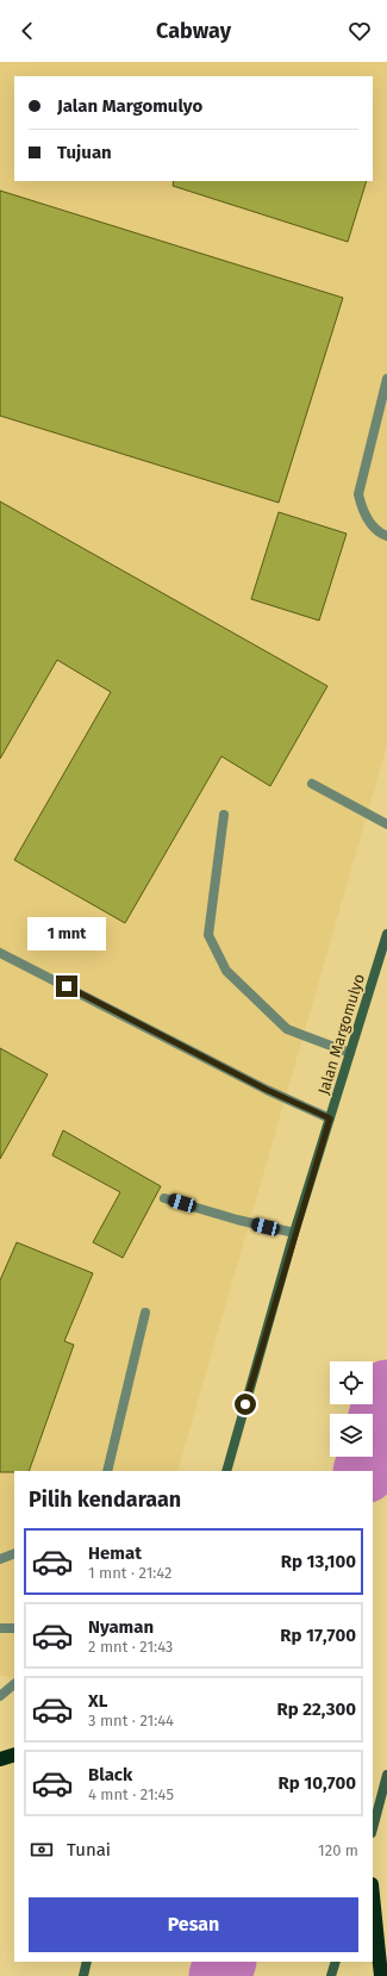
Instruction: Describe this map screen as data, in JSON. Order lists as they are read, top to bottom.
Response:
{
  "streets": {
    "main road": ["Jalan Margomulyo"]
  },
  "page": {
    "header": "Cabway",
    "banner": ["Jalan Margomulyo", "Tujuan"],
    "bubble": "1 mnt",
    "heading": "Pilih kendaraan",
    "list": [
      {
        "name": "Hemat",
        "note": "1 mnt · 21:42",
        "value": "Rp 13,100"
      },
      {
        "name": "Nyaman",
        "note": "2 mnt · 21:43",
        "value": "Rp 17,700"
      },
      {
        "name": "XL",
        "note": "3 mnt · 21:44",
        "value": "Rp 22,300"
      },
      {
        "name": "Black",
        "note": "4 mnt · 21:45",
        "value": "Rp 10,700"
      }
    ],
    "pay": ["Tunai", "120 m"],
    "buttons": "Pesan"
  }
}
